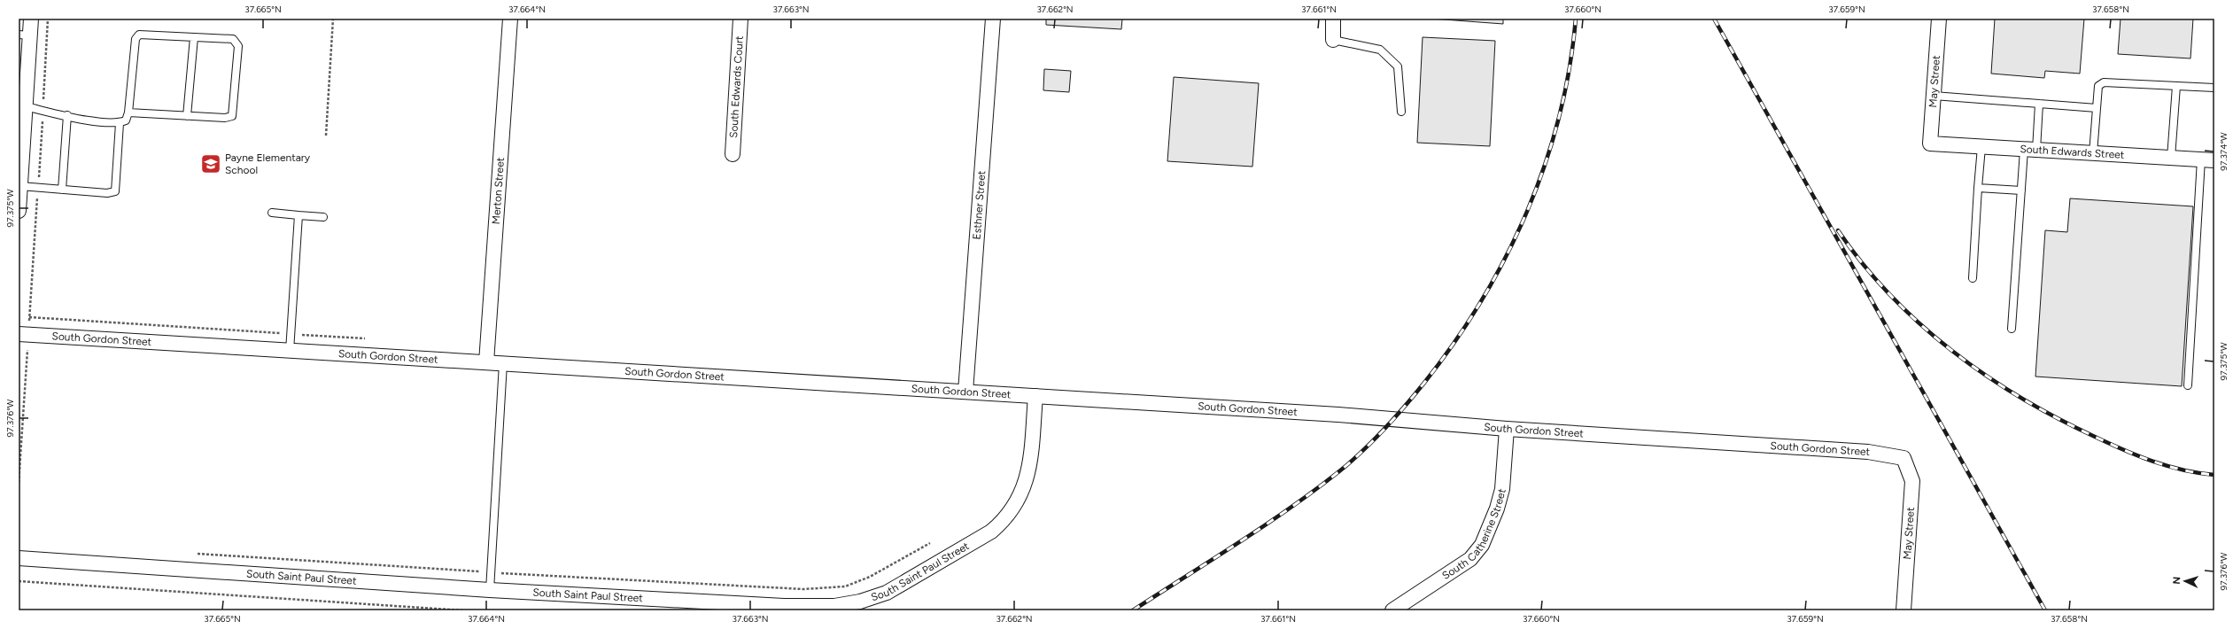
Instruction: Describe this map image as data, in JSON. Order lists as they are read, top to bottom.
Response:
{
  "streets": {
    "street": [
      "May Street",
      "South Edwards Court",
      "South Edwards Street",
      "Merton Street",
      "Esthner Street",
      "South Gordon Street",
      "South Catherine Street",
      "South Saint Paul Street"
    ]
  },
  "crossings": [
    ["May Street", "South Edwards Street"],
    ["May Street", "South Gordon Street"],
    ["Merton Street", "South Gordon Street"],
    ["Esthner Street", "South Gordon Street"],
    ["South Gordon Street", "South Catherine Street"],
    ["South Gordon Street", "South Saint Paul Street"]
  ],
  "places": {
    "school or university": ["Payne Elementary School"]
  },
  "north": "left",
  "coordinates": [
    "37.665°N",
    "37.664°N",
    "37.663°N",
    "37.662°N",
    "37.661°N",
    "37.660°N",
    "37.659°N",
    "37.658°N",
    "97.374°W",
    "97.375°W",
    "97.376°W"
  ]
}
